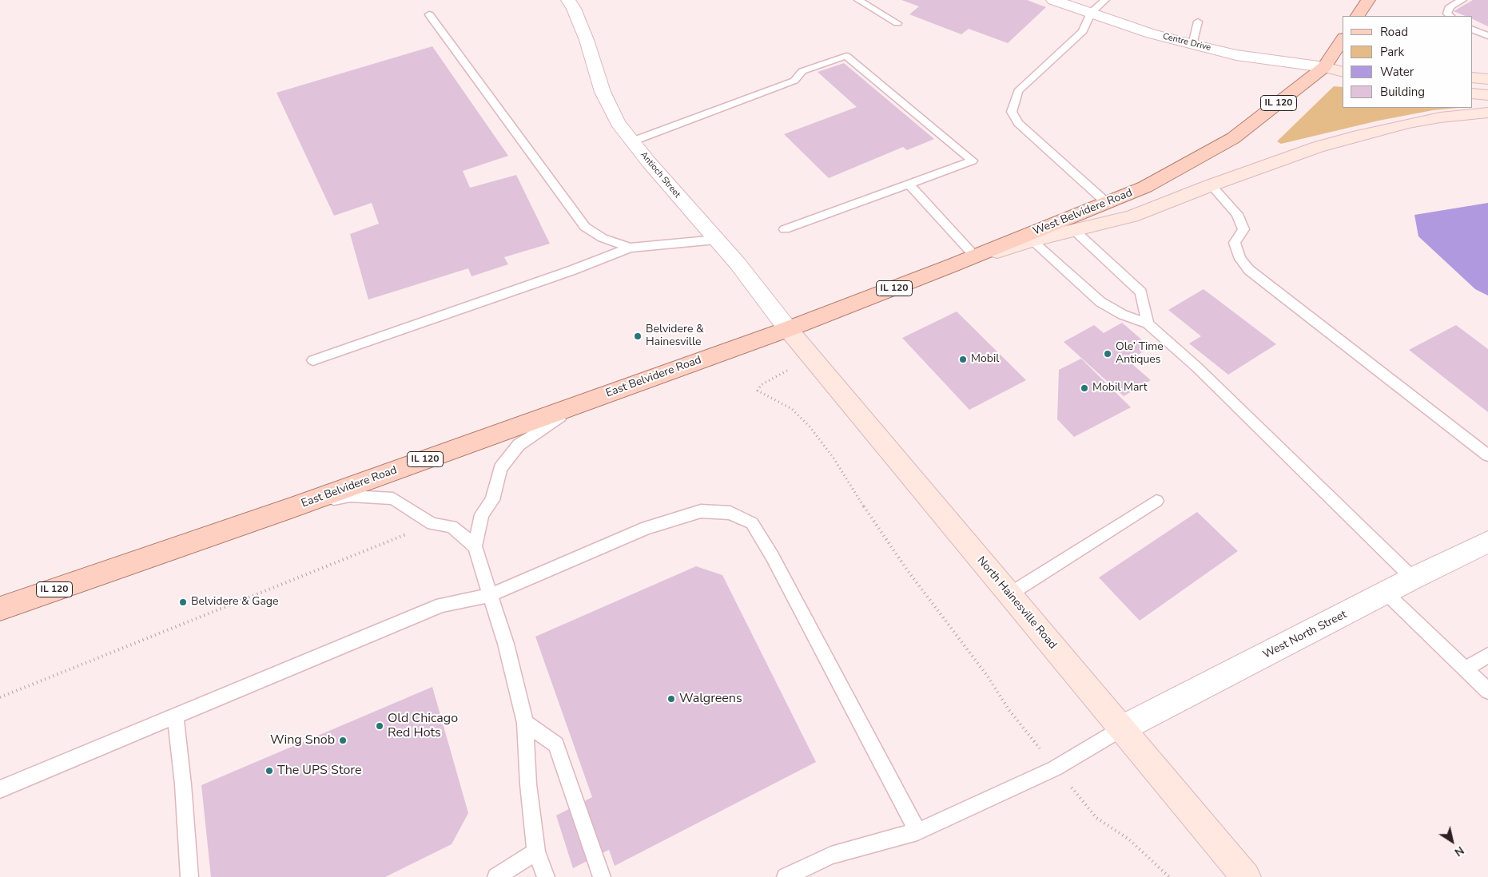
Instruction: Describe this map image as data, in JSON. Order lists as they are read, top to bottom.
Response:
{
  "streets": {
    "main road": [
      "IL 120",
      "West Belvidere Road",
      "East Belvidere Road",
      "North Hainesville Road"
    ],
    "street": ["Centre Drive", "Antioch Street", "West North Street"]
  },
  "crossings": [
    ["Centre Drive", "West Belvidere Road"],
    ["Antioch Street", "West Belvidere Road"],
    ["Antioch Street", "East Belvidere Road"],
    ["Antioch Street", "North Hainesville Road"],
    ["West Belvidere Road", "East Belvidere Road"],
    ["West Belvidere Road", "North Hainesville Road"],
    ["East Belvidere Road", "North Hainesville Road"],
    ["North Hainesville Road", "West North Street"]
  ],
  "places": [
    "Belvidere & Hainesville",
    "Ole’ Time Antiques",
    "Mobil",
    "Mobil Mart",
    "Belvidere & Gage",
    "Walgreens",
    "Old Chicago Red Hots",
    "Wing Snob",
    "The UPS Store"
  ],
  "legend": [
    "Road",
    "Park",
    "Water",
    "Building"
  ],
  "north": "bottom right"
}
